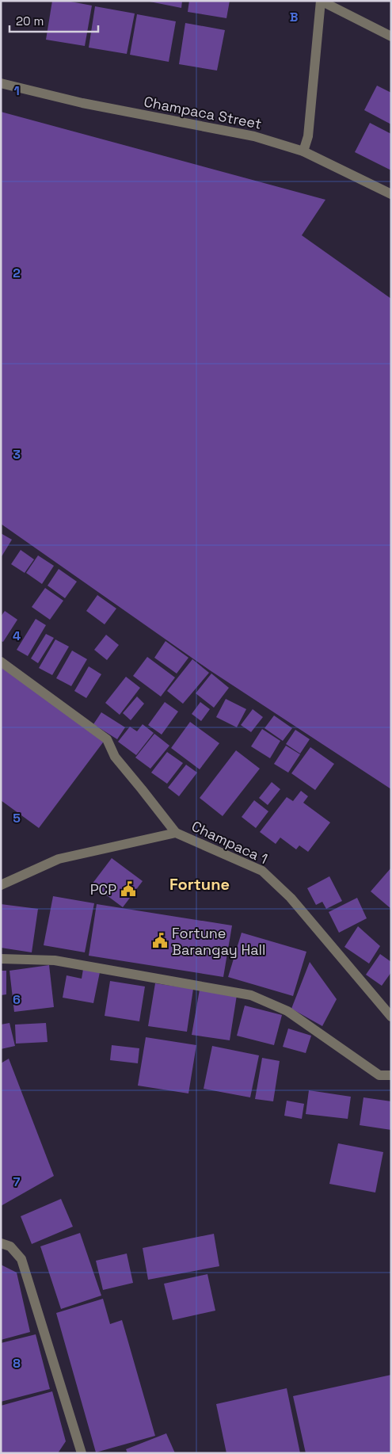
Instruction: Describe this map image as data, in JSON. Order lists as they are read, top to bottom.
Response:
{
  "streets": {
    "street": ["Champaca Street", "Champaca 1"]
  },
  "districts": ["Fortune"],
  "places": {
    "public building": ["PCP", "Fortune Barangay Hall"]
  },
  "scale_bar": "20 m",
  "grid": {
    "columns": ["B"],
    "rows": [
      "1",
      "2",
      "3",
      "4",
      "5",
      "6",
      "7",
      "8"
    ]
  }
}
